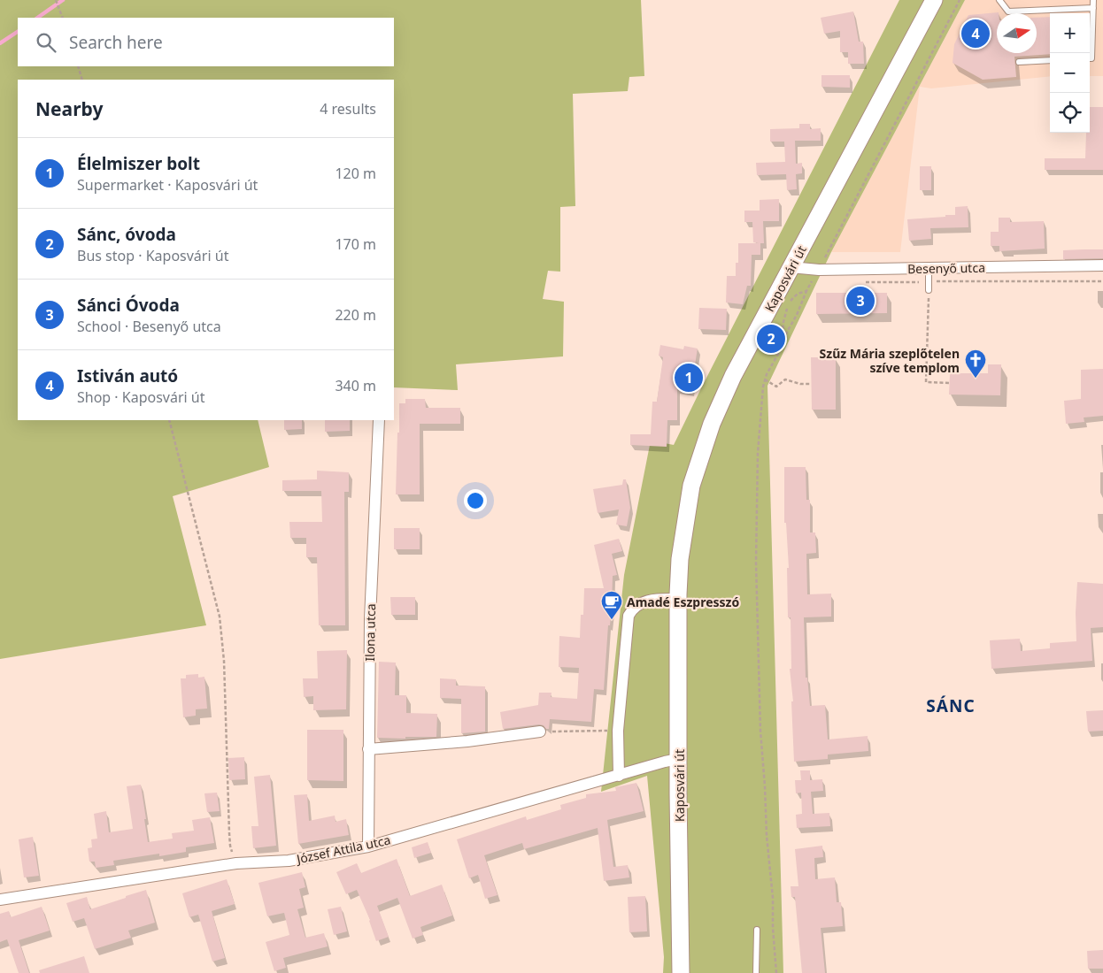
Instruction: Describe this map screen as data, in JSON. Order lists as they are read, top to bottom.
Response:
{
  "streets": {
    "main road": ["Kaposvári út"],
    "street": ["Besenyő utca", "Ilona utca", "József Attila utca"]
  },
  "crossings": [
    ["Besenyő utca", "Kaposvári út"],
    ["Kaposvári út", "József Attila utca"],
    ["Ilona utca", "József Attila utca"]
  ],
  "districts": ["SÁNC"],
  "places": {
    "church": ["Szűz Mária szeplőtelen szíve templom"],
    "cafe": ["Amadé Eszpresszó"]
  },
  "north": "right",
  "page": {
    "map_buttons": ["+", "−"],
    "pins": [
      "4",
      "3",
      "2",
      "1"
    ],
    "search": "Search here",
    "heading": ["Nearby", "4 results"],
    "list": [
      {
        "mark": "1",
        "name": "Élelmiszer bolt",
        "note": "Supermarket · Kaposvári út",
        "value": "120 m"
      },
      {
        "mark": "2",
        "name": "Sánc, óvoda",
        "note": "Bus stop · Kaposvári út",
        "value": "170 m"
      },
      {
        "mark": "3",
        "name": "Sánci Óvoda",
        "note": "School · Besenyő utca",
        "value": "220 m"
      },
      {
        "mark": "4",
        "name": "Istiván autó",
        "note": "Shop · Kaposvári út",
        "value": "340 m"
      }
    ]
  }
}
